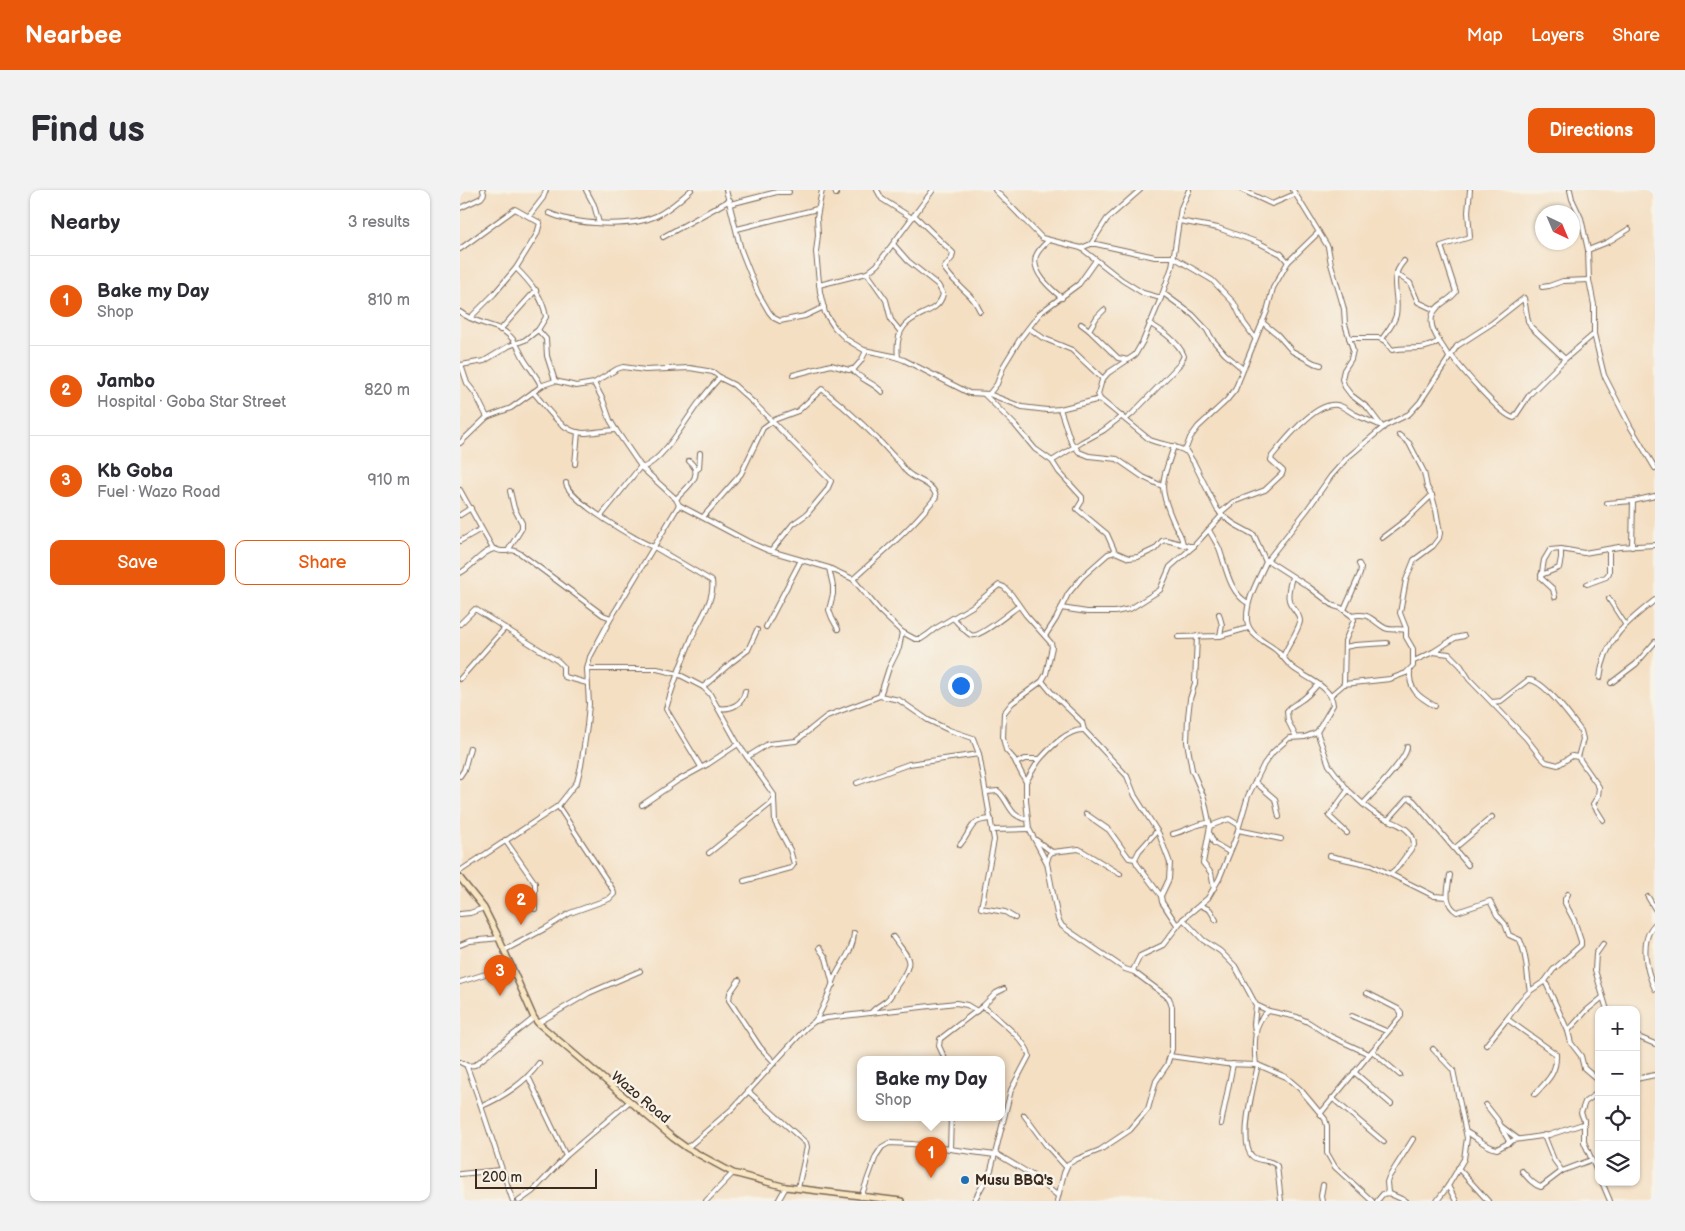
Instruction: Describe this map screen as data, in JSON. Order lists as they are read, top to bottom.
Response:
{
  "streets": {
    "main road": ["Wazo Road"]
  },
  "places": ["Musu BBQ's"],
  "scale_bar": "200 m",
  "north": "bottom right",
  "page": {
    "header": "Nearbee",
    "nav": ["Map", "Layers", "Share"],
    "buttons": [
      "Directions",
      ["Save", "Share"]
    ],
    "title": "Find us",
    "heading": ["Nearby", "3 results"],
    "list": [
      {
        "mark": "1",
        "name": "Bake my Day",
        "note": "Shop",
        "value": "810 m"
      },
      {
        "mark": "2",
        "name": "Jambo",
        "note": "Hospital · Goba Star Street",
        "value": "820 m"
      },
      {
        "mark": "3",
        "name": "Kb Goba",
        "note": "Fuel · Wazo Road",
        "value": "910 m"
      }
    ],
    "pins": ["2", "3", "1"],
    "map_buttons": ["+", "−"],
    "popup": ["Bake my Day", "Shop"],
    "scale": "200 m"
  }
}
